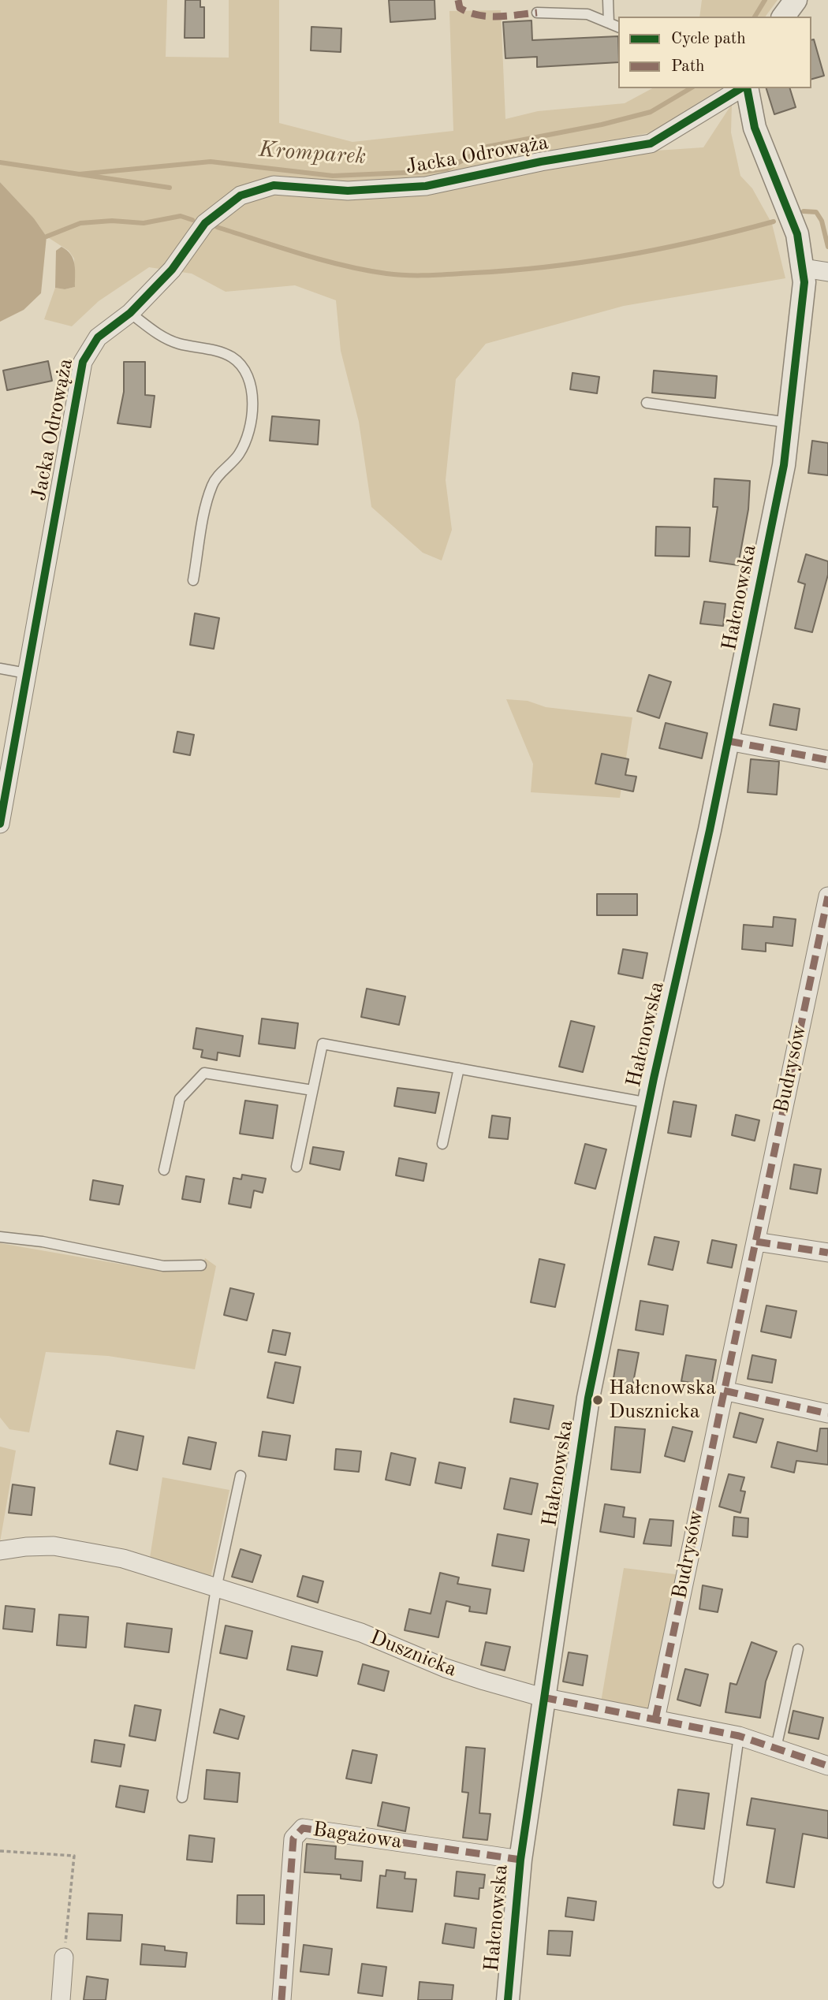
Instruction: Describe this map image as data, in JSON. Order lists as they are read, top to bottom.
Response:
{
  "streets": {
    "street": [
      "Jacka Odrowąża",
      "Hałcnowska",
      "Budrysów",
      "Dusznicka",
      "Bagażowa"
    ]
  },
  "crossings": [
    ["Hałcnowska", "Dusznicka"],
    ["Hałcnowska", "Bagażowa"],
    ["Budrysów", "Dusznicka"]
  ],
  "water": ["Kromparek"],
  "places": ["Hałcnowska Dusznicka"],
  "legend": ["Cycle path", "Path"]
}
